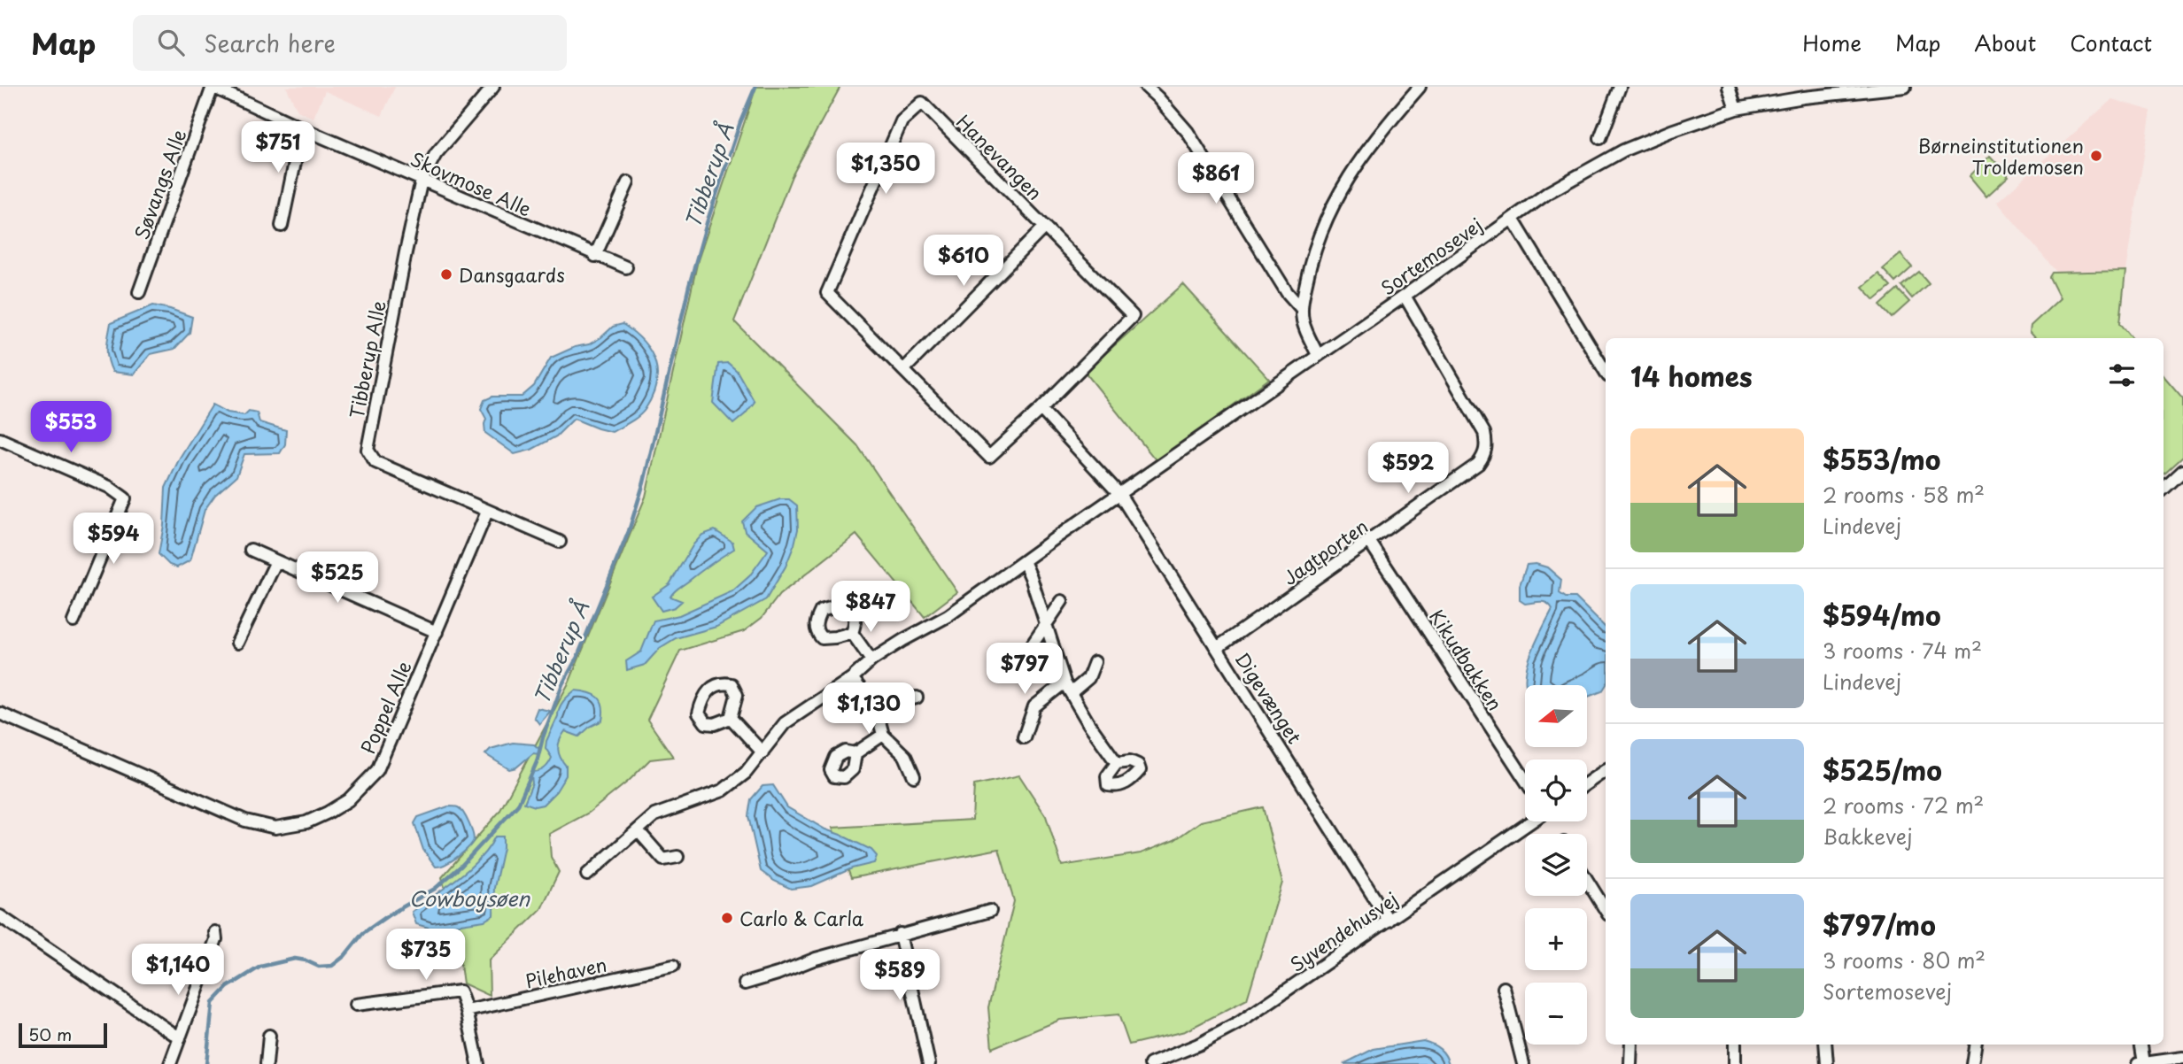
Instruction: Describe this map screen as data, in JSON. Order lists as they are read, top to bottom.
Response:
{
  "streets": {
    "street": [
      "Hanevangen",
      "Skovmose Alle",
      "Søvangs Alle",
      "Sortemosevej",
      "Tibberup Alle",
      "Jagtporten",
      "Kikudbakken",
      "Digevænget",
      "Poppel Alle",
      "Syvendehusvej",
      "Pilehaven"
    ]
  },
  "crossings": [
    ["Skovmose Alle", "Søvangs Alle"],
    ["Skovmose Alle", "Tibberup Alle"],
    ["Sortemosevej", "Jagtporten"],
    ["Sortemosevej", "Digevænget"],
    ["Tibberup Alle", "Poppel Alle"],
    ["Jagtporten", "Kikudbakken"],
    ["Jagtporten", "Digevænget"],
    ["Digevænget", "Syvendehusvej"]
  ],
  "water": ["Tibberup Å", "Cowboysøen"],
  "places": ["Børneinstitutionen Troldemosen", "Dansgaards", "Carlo & Carla"],
  "scale_bar": "50 m",
  "north": "left",
  "page": {
    "header": "Map",
    "search": "Search here",
    "nav": [
      "Home",
      "Map",
      "About",
      "Contact"
    ],
    "price": [
      "$751",
      "$1,350",
      "$861",
      "$610",
      "$553",
      "$592",
      "$594",
      "$525",
      "$847",
      "$797",
      "$1,130",
      "$735",
      "$1,140",
      "$589"
    ],
    "heading": "14 homes",
    "list": [
      {
        "name": "$553/mo",
        "note": "2 rooms · 58 m² · Lindevej"
      },
      {
        "name": "$594/mo",
        "note": "3 rooms · 74 m² · Lindevej"
      },
      {
        "name": "$525/mo",
        "note": "2 rooms · 72 m² · Bakkevej"
      },
      {
        "name": "$797/mo",
        "note": "3 rooms · 80 m² · Sortemosevej"
      }
    ],
    "map_buttons": ["+", "−"],
    "scale": "50 m"
  }
}
